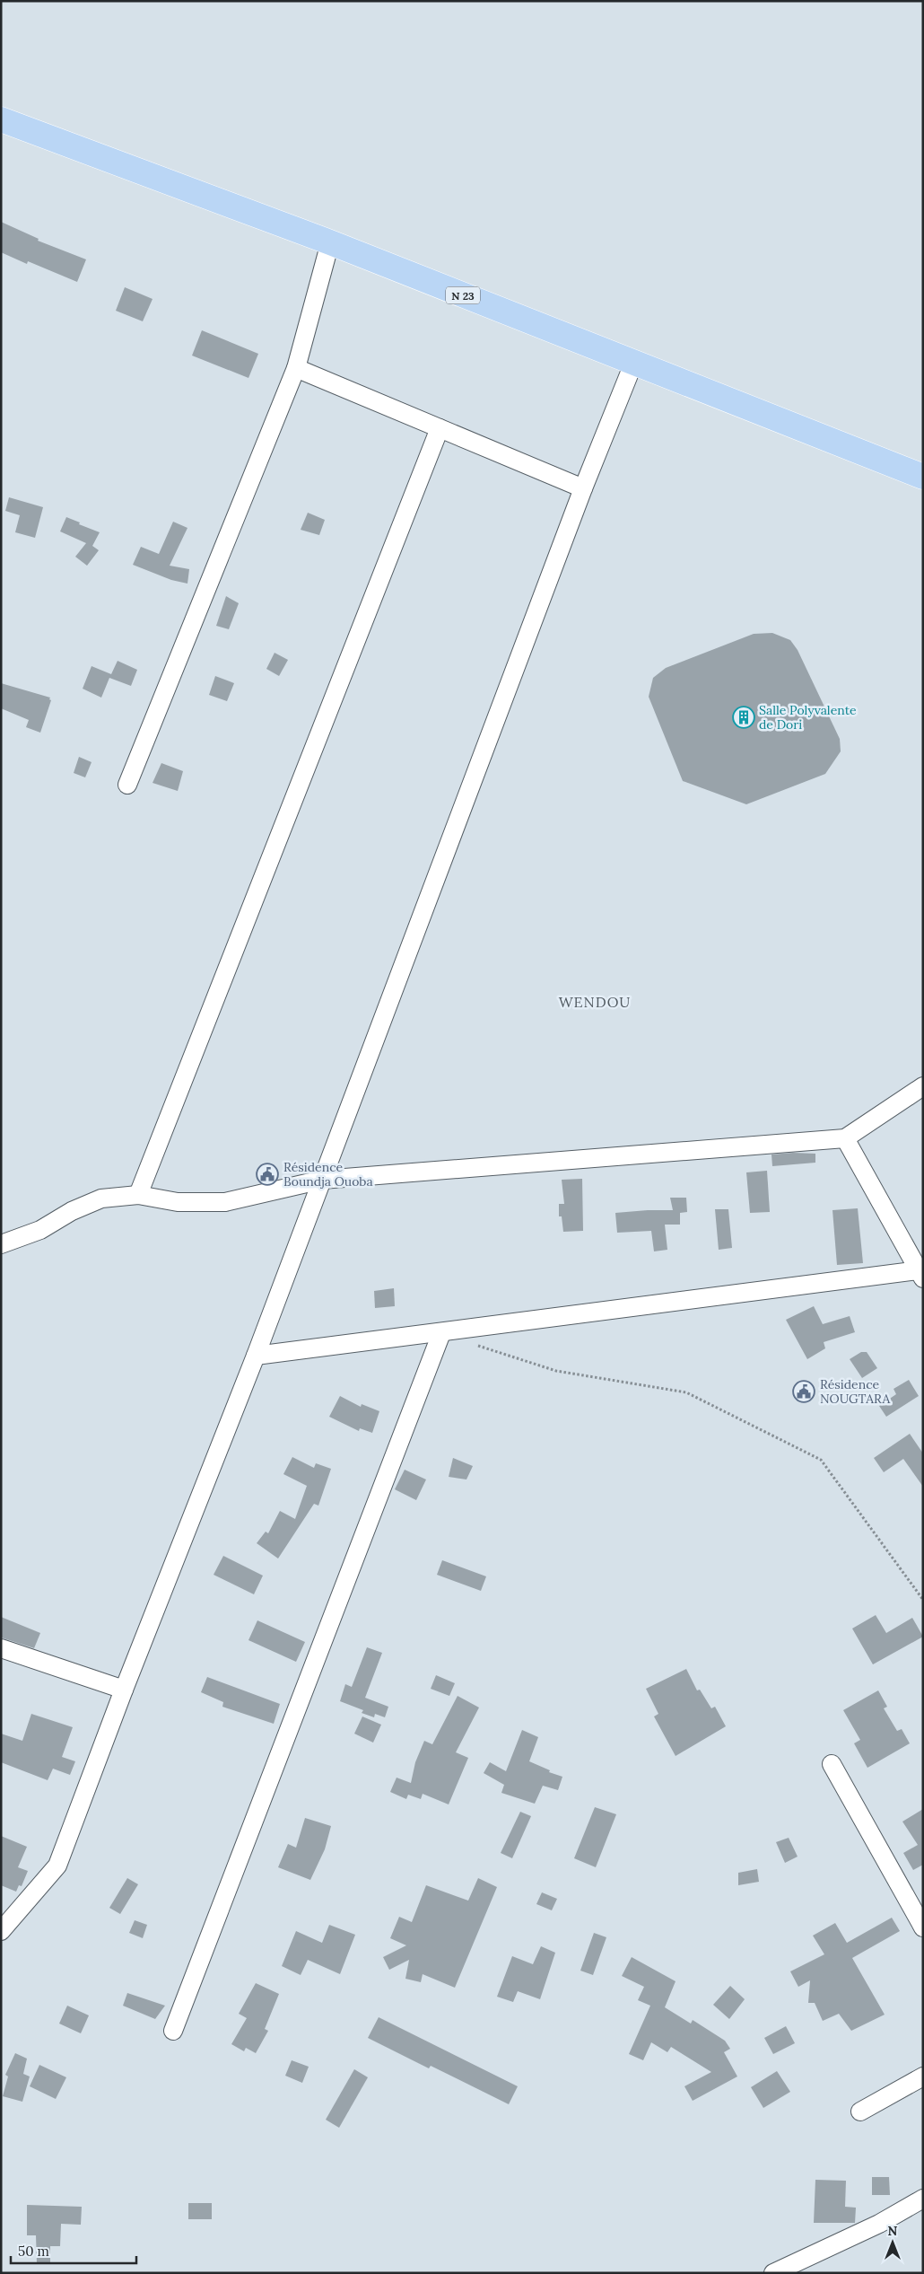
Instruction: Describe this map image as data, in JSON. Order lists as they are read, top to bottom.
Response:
{
  "streets": {
    "main road": ["N 23"]
  },
  "districts": ["WENDOU"],
  "places": {
    "building": ["Salle Polyvalente de Dori"],
    "public building": ["Résidence Boundja Ouoba", "Résidence NOUGTARA"]
  },
  "scale_bar": "50 m",
  "north": "top"
}
